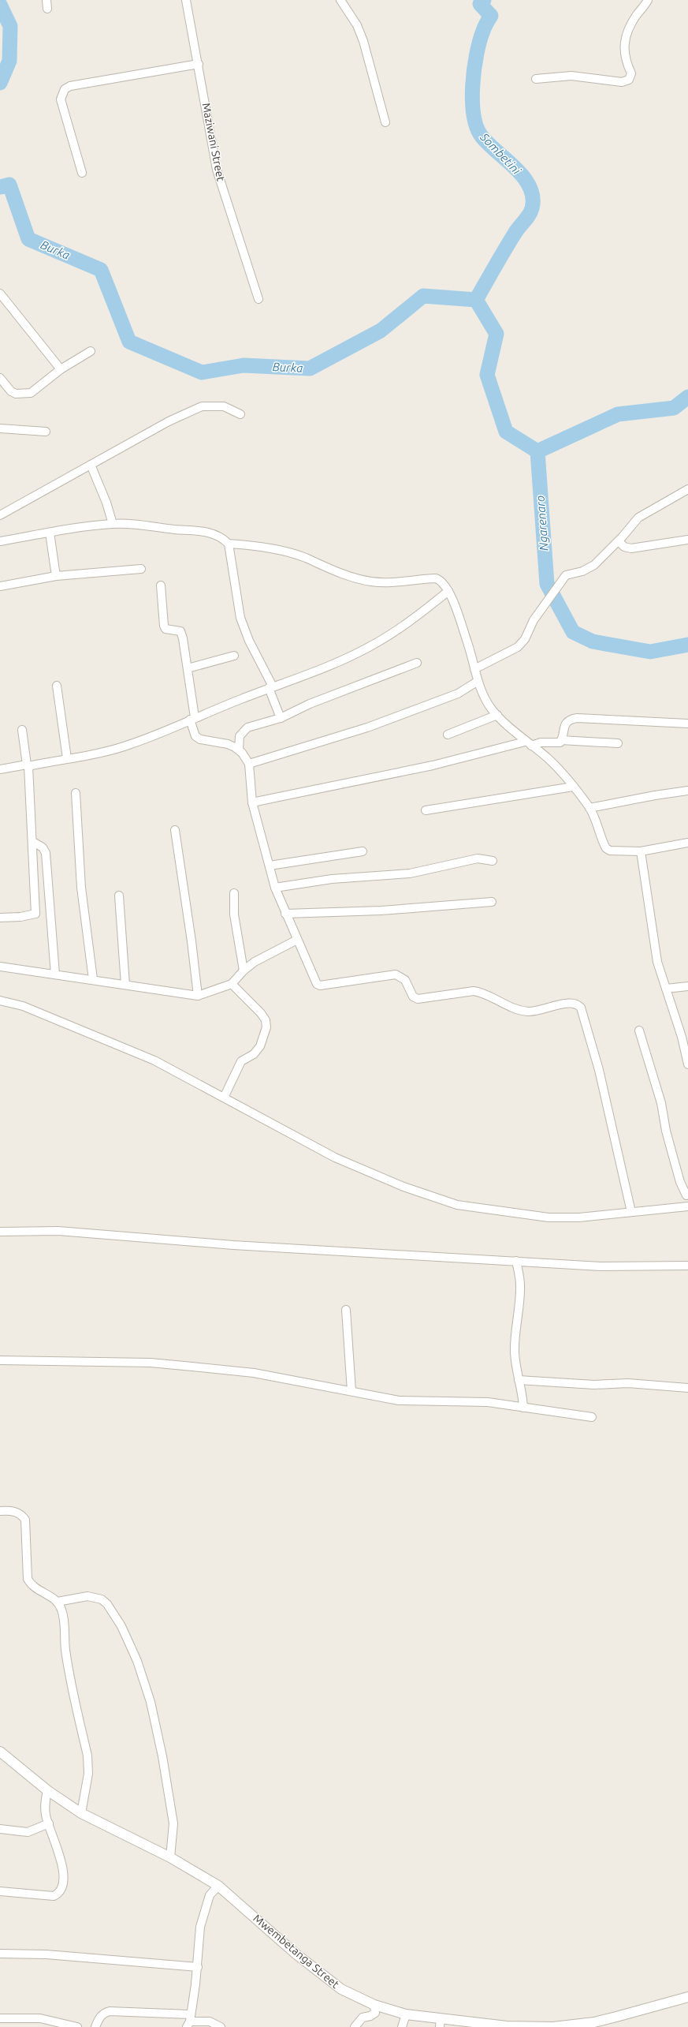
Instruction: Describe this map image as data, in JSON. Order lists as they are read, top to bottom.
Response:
{
  "streets": {
    "street": ["Maziwani Street", "Mwembetanga Street"]
  },
  "water": ["Sombetini", "Burka", "Ngarenaro"]
}
